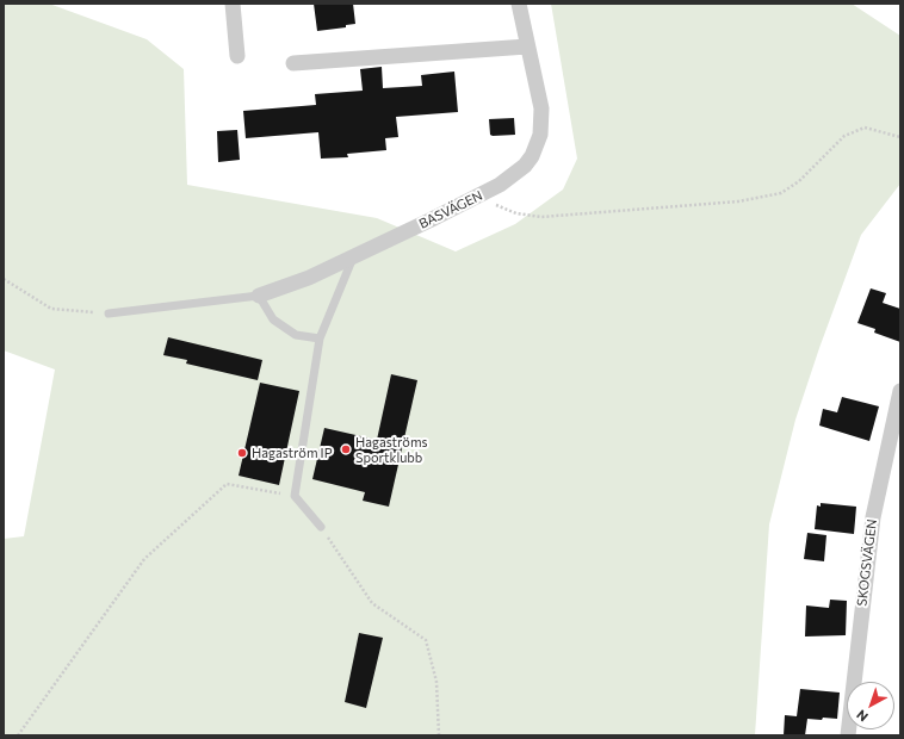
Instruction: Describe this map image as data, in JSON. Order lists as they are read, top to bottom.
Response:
{
  "streets": {
    "street": ["BASVÄGEN", "SKOGSVÄGEN"]
  },
  "places": ["Hagaströms Sportklubb", "Hagaström IP"],
  "north": "bottom left"
}
